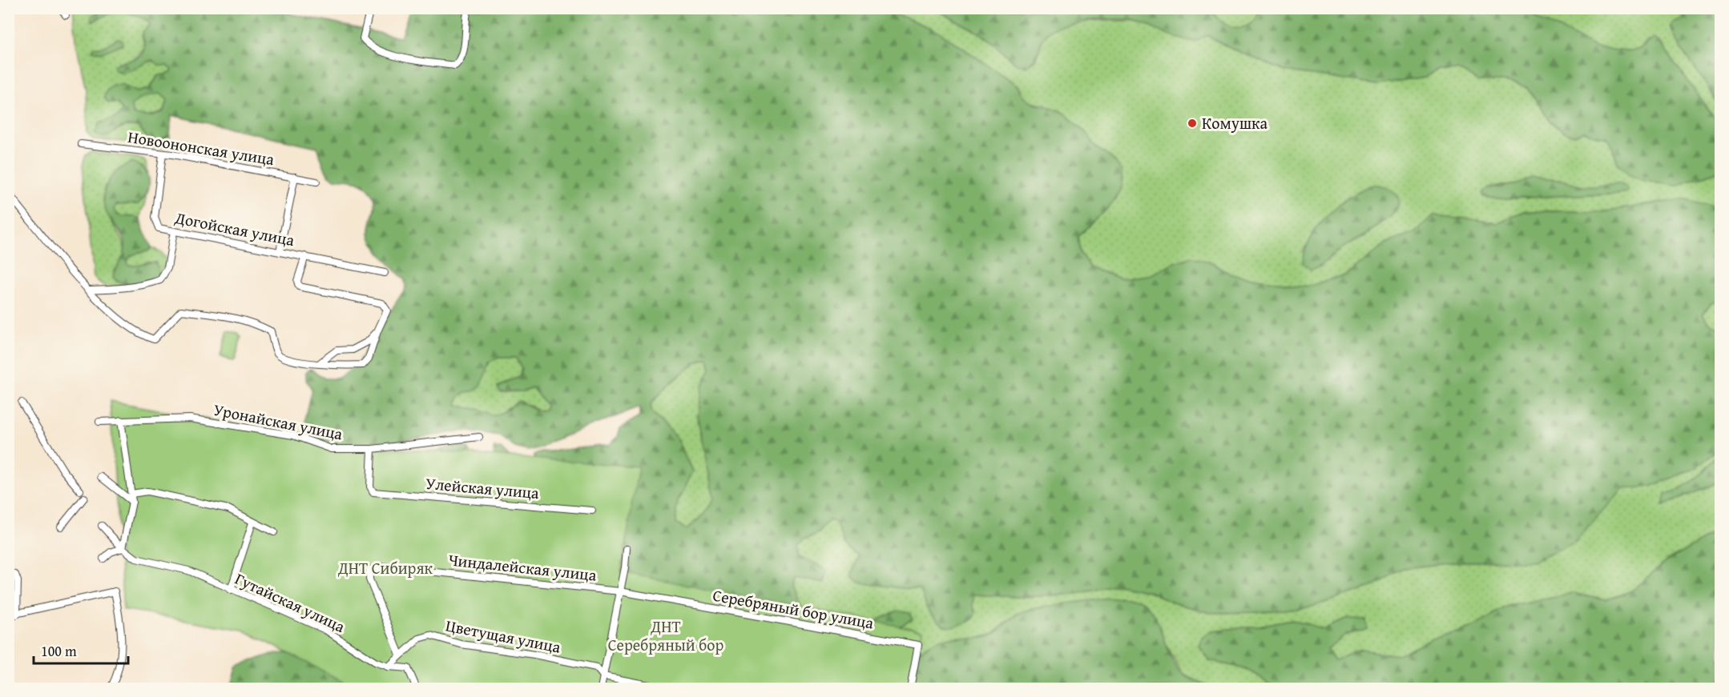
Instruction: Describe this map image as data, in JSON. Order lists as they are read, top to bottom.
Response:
{
  "streets": {
    "street": [
      "Новоононская улица",
      "Догойская улица",
      "Уронайская улица",
      "Улейская улица",
      "Чиндалейская улица",
      "Гутайская улица",
      "Серебряный бор улица",
      "Цветущая улица"
    ]
  },
  "crossings": [
    ["Новоононская улица", "Догойская улица"],
    ["Уронайская улица", "Улейская улица"],
    ["Чиндалейская улица", "Серебряный бор улица"],
    ["Чиндалейская улица", "Цветущая улица"],
    ["Гутайская улица", "Цветущая улица"]
  ],
  "parks": ["ДНТ Сибиряк", "ДНТ Серебряный бор"],
  "places": ["Комушка"],
  "scale_bar": "100 m"
}
